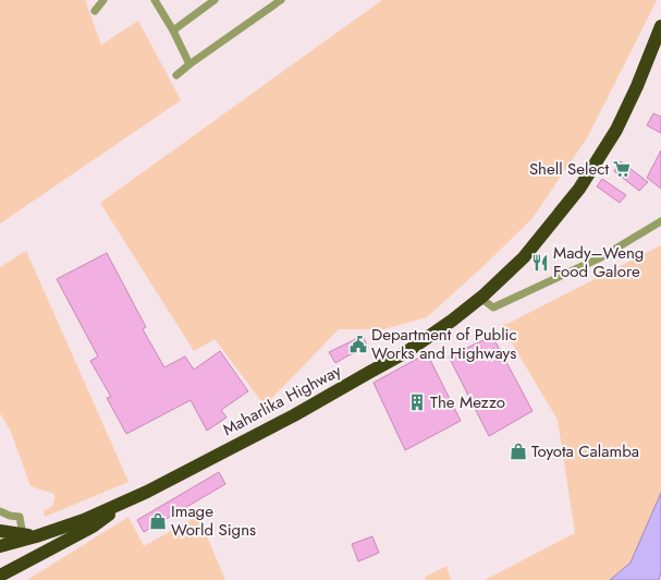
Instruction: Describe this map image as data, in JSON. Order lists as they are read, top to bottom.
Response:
{
  "streets": {
    "highway": ["Maharlika Highway"]
  },
  "places": {
    "supermarket": ["Shell Select"],
    "restaurant": ["Mady–Weng Food Galore"],
    "public building": ["Department of Public Works and Highways"],
    "building": ["The Mezzo"],
    "shop": ["Toyota Calamba", "Image World Signs"]
  }
}
